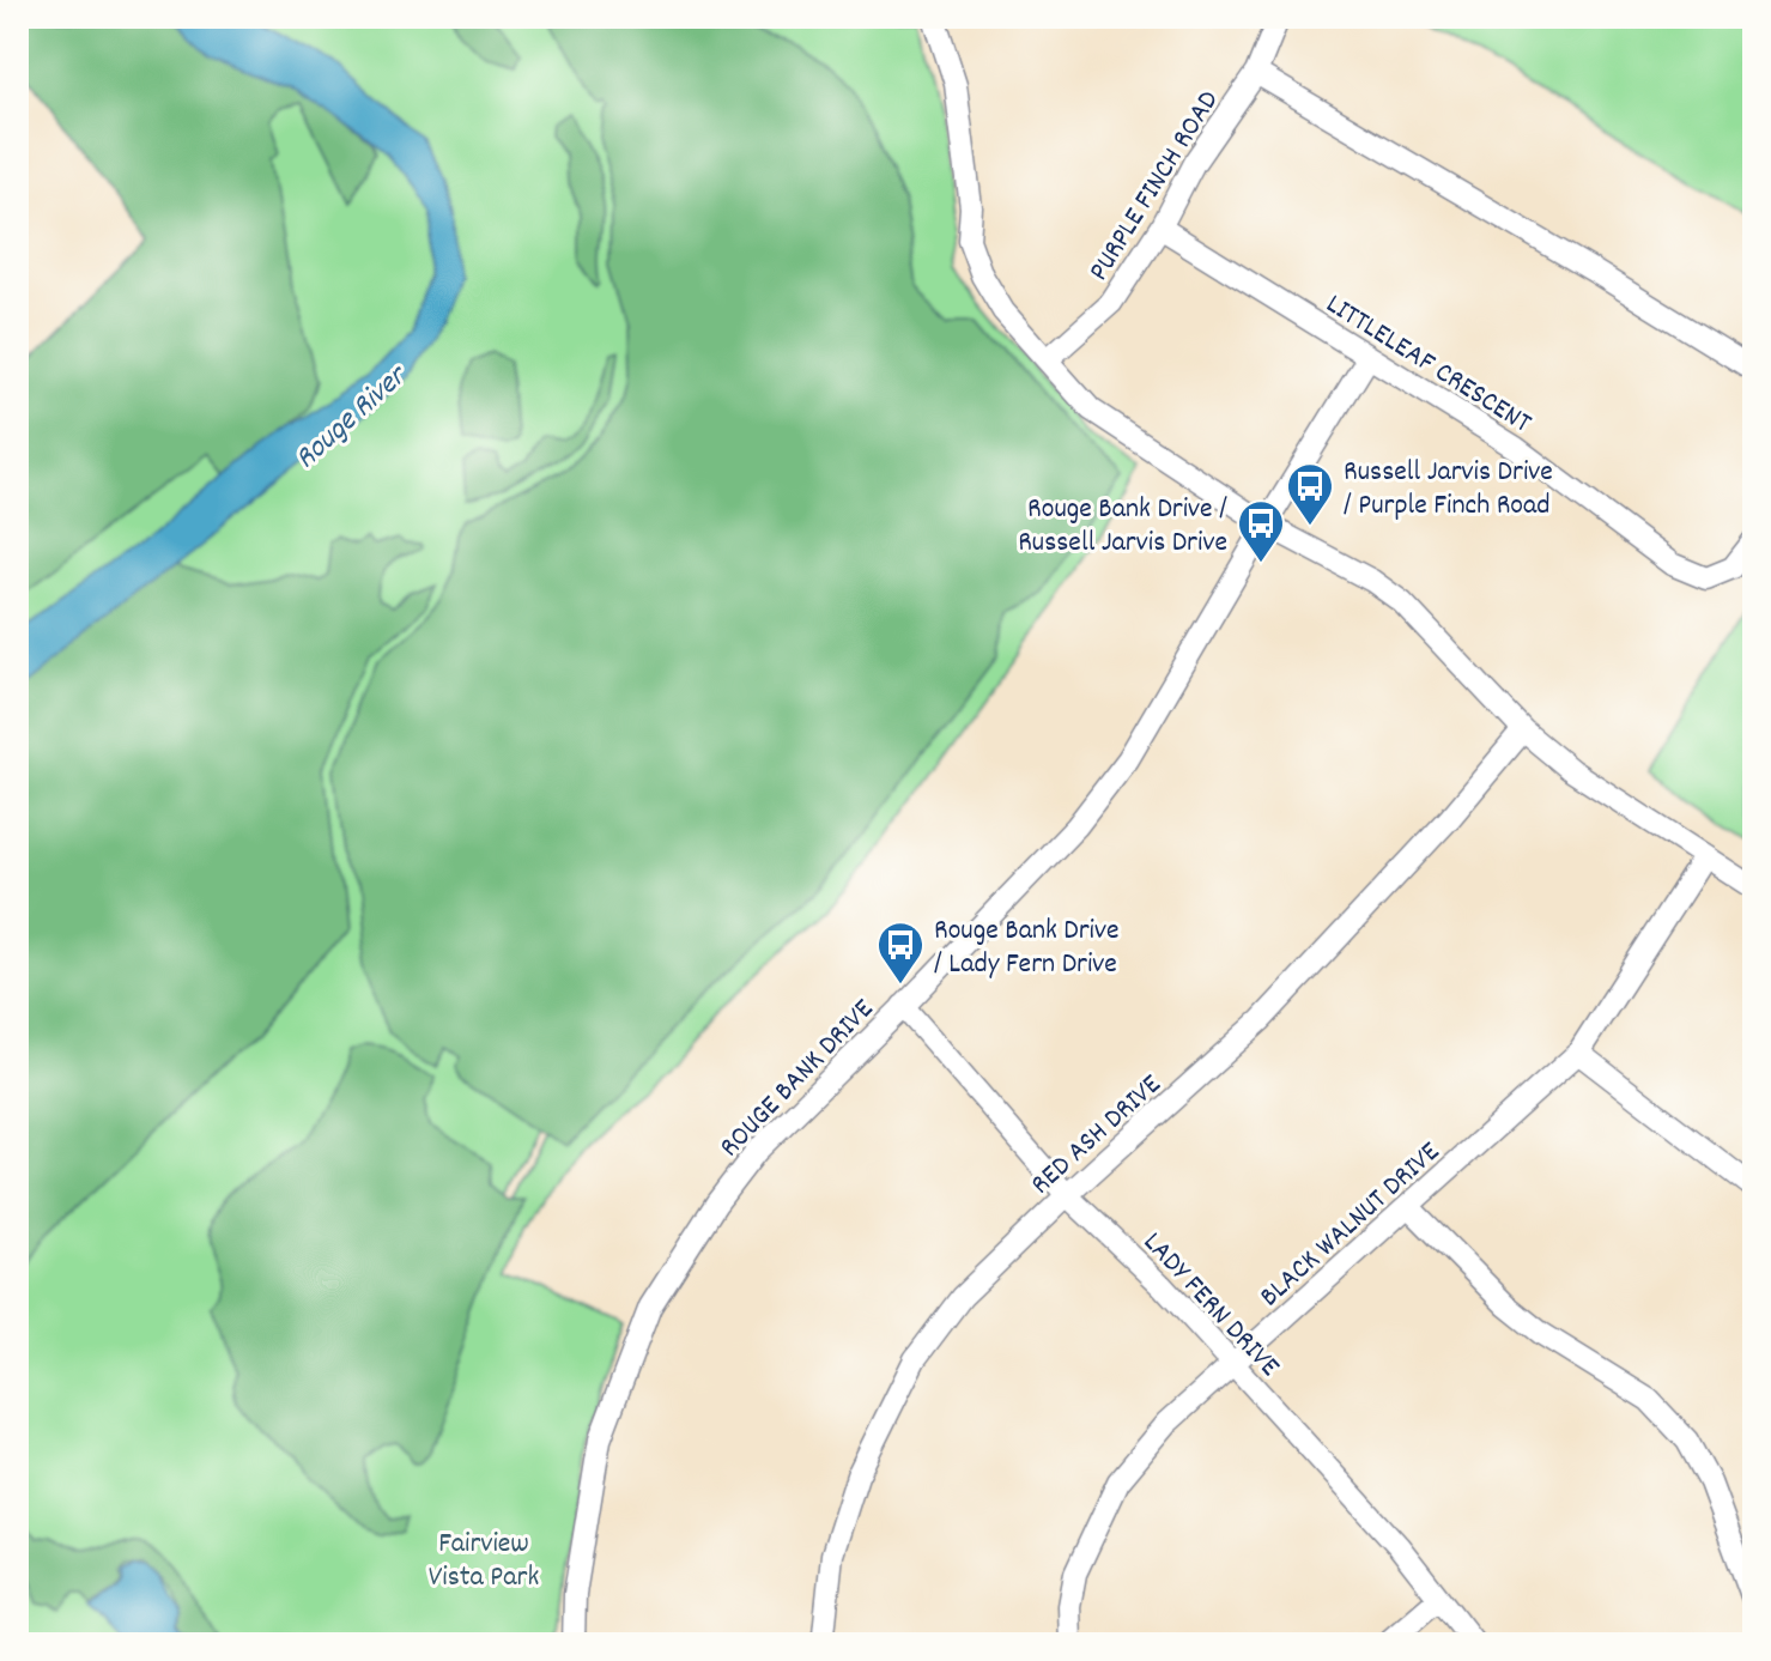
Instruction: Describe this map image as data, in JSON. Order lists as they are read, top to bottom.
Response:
{
  "streets": {
    "street": [
      "PURPLE FINCH ROAD",
      "LITTLELEAF CRESCENT",
      "ROUGE BANK DRIVE",
      "RED ASH DRIVE",
      "BLACK WALNUT DRIVE",
      "LADY FERN DRIVE"
    ]
  },
  "crossings": [
    ["PURPLE FINCH ROAD", "LITTLELEAF CRESCENT"],
    ["ROUGE BANK DRIVE", "LADY FERN DRIVE"],
    ["RED ASH DRIVE", "LADY FERN DRIVE"],
    ["BLACK WALNUT DRIVE", "LADY FERN DRIVE"]
  ],
  "water": ["Rouge River"],
  "parks": ["Fairview Vista Park"],
  "places": {
    "bus stop": ["Russell Jarvis Drive / Purple Finch Road", "Rouge Bank Drive / Russell Jarvis Drive", "Rouge Bank Drive / Lady Fern Drive"]
  }
}
